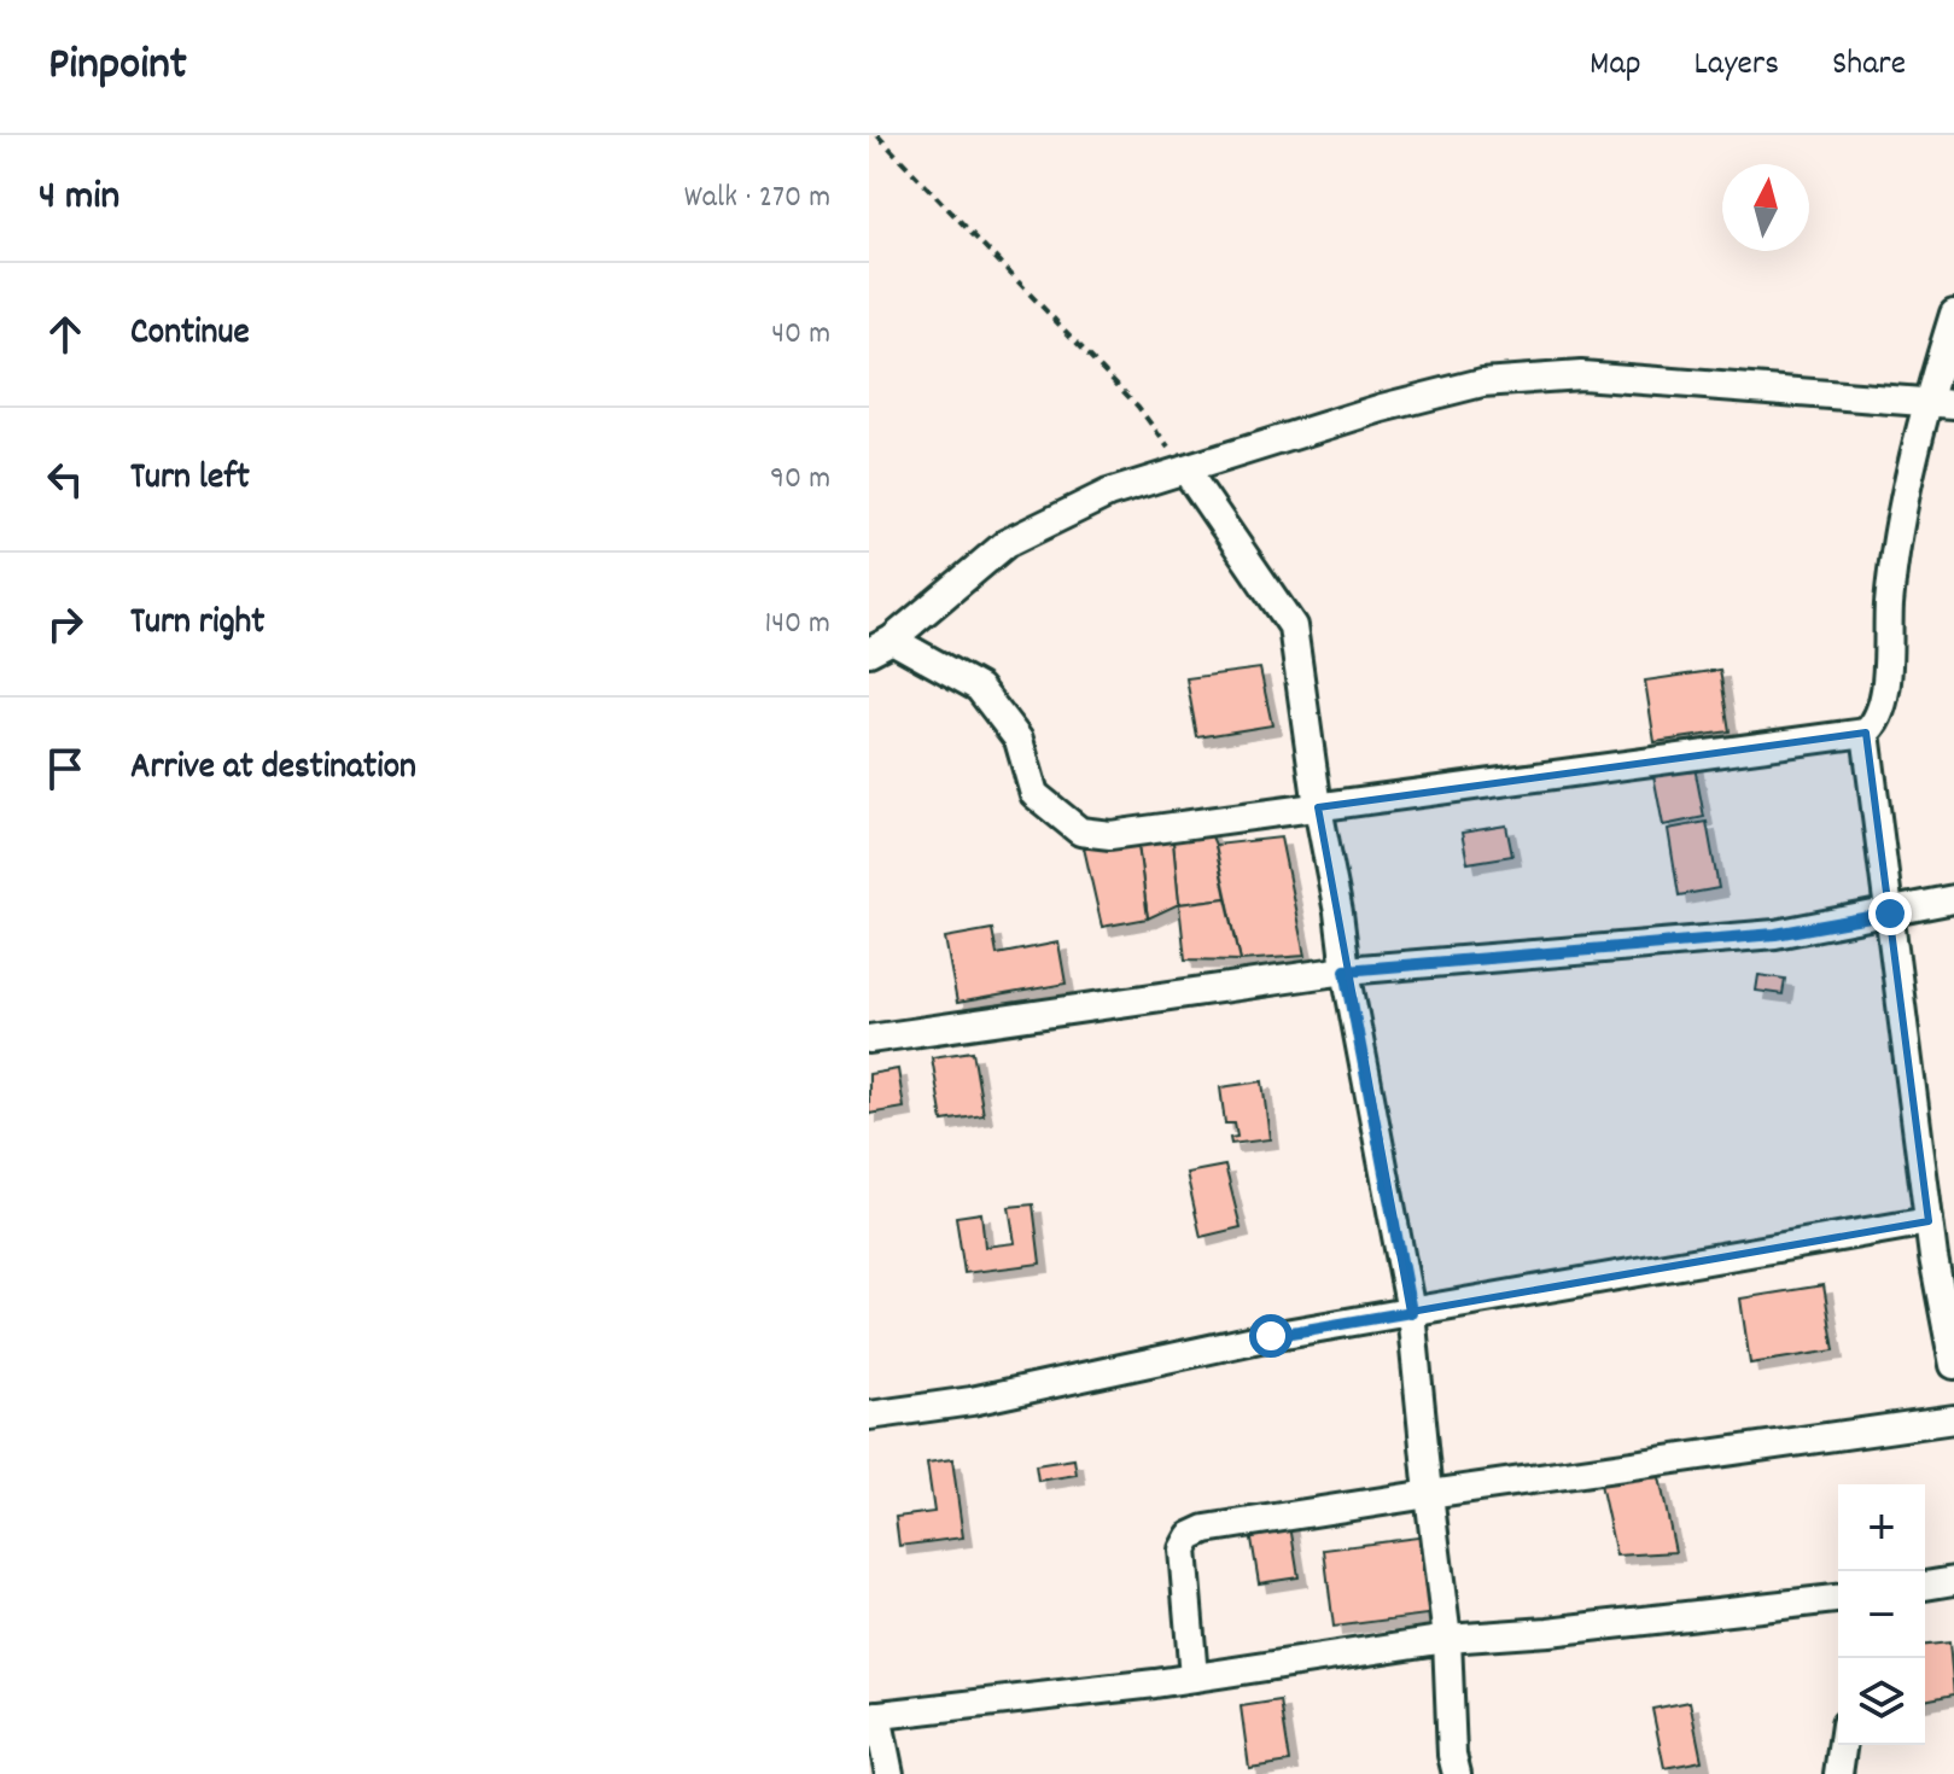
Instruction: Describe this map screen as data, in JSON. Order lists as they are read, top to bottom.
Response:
{
  "north": "top",
  "page": {
    "header": "Pinpoint",
    "nav": ["Map", "Layers", "Share"],
    "heading": ["4 min", "Walk · 270 m"],
    "list": [
      ["Continue", "40 m"],
      ["Turn left", "90 m"],
      ["Turn right", "140 m"],
      "Arrive at destination"
    ],
    "map_buttons": ["+", "−"]
  }
}
